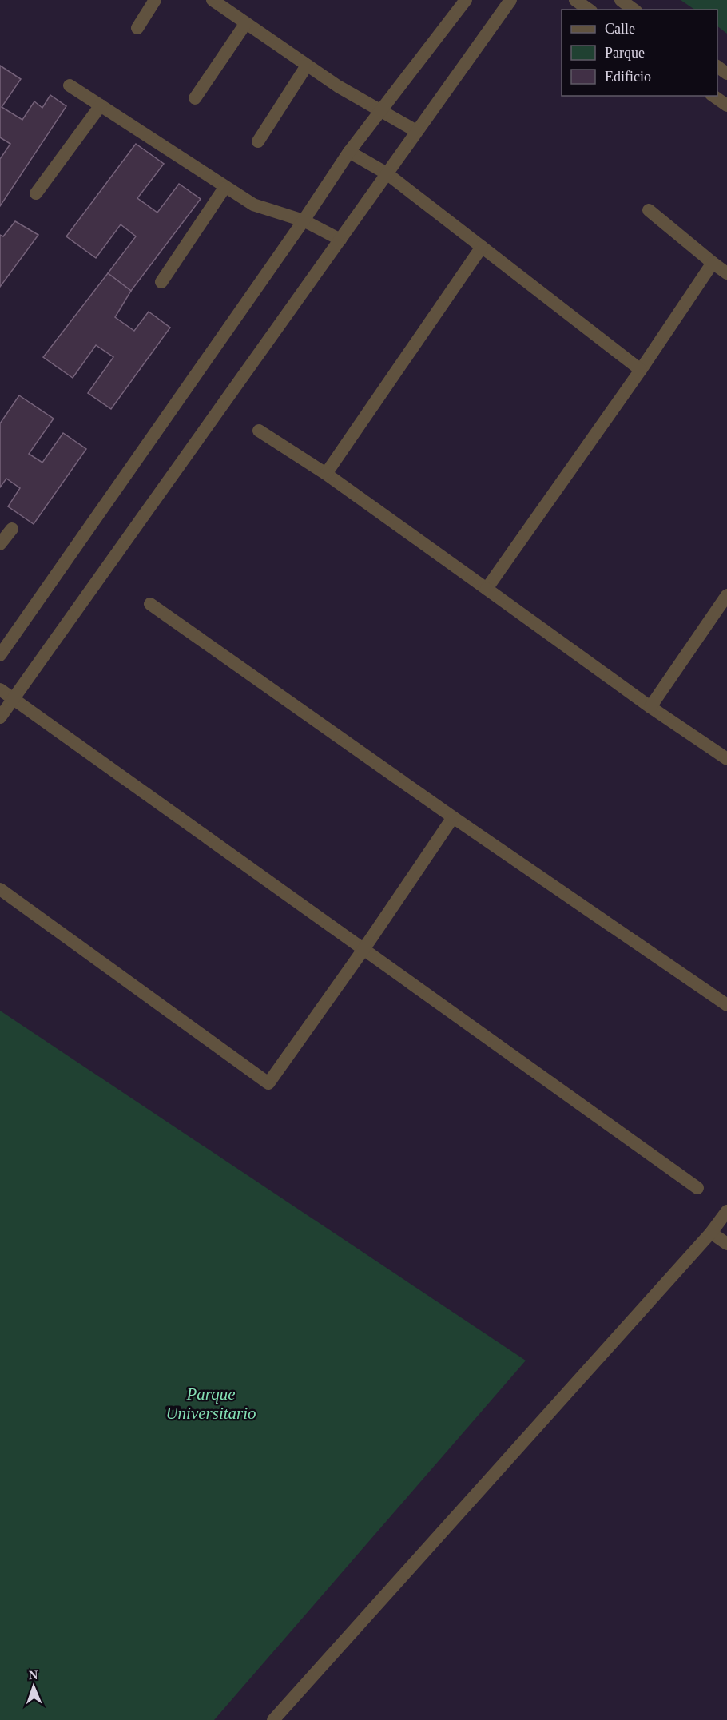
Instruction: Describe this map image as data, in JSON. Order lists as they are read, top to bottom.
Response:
{
  "parks": ["Parque Universitario"],
  "legend": ["Calle", "Parque", "Edificio"],
  "north": "top"
}
